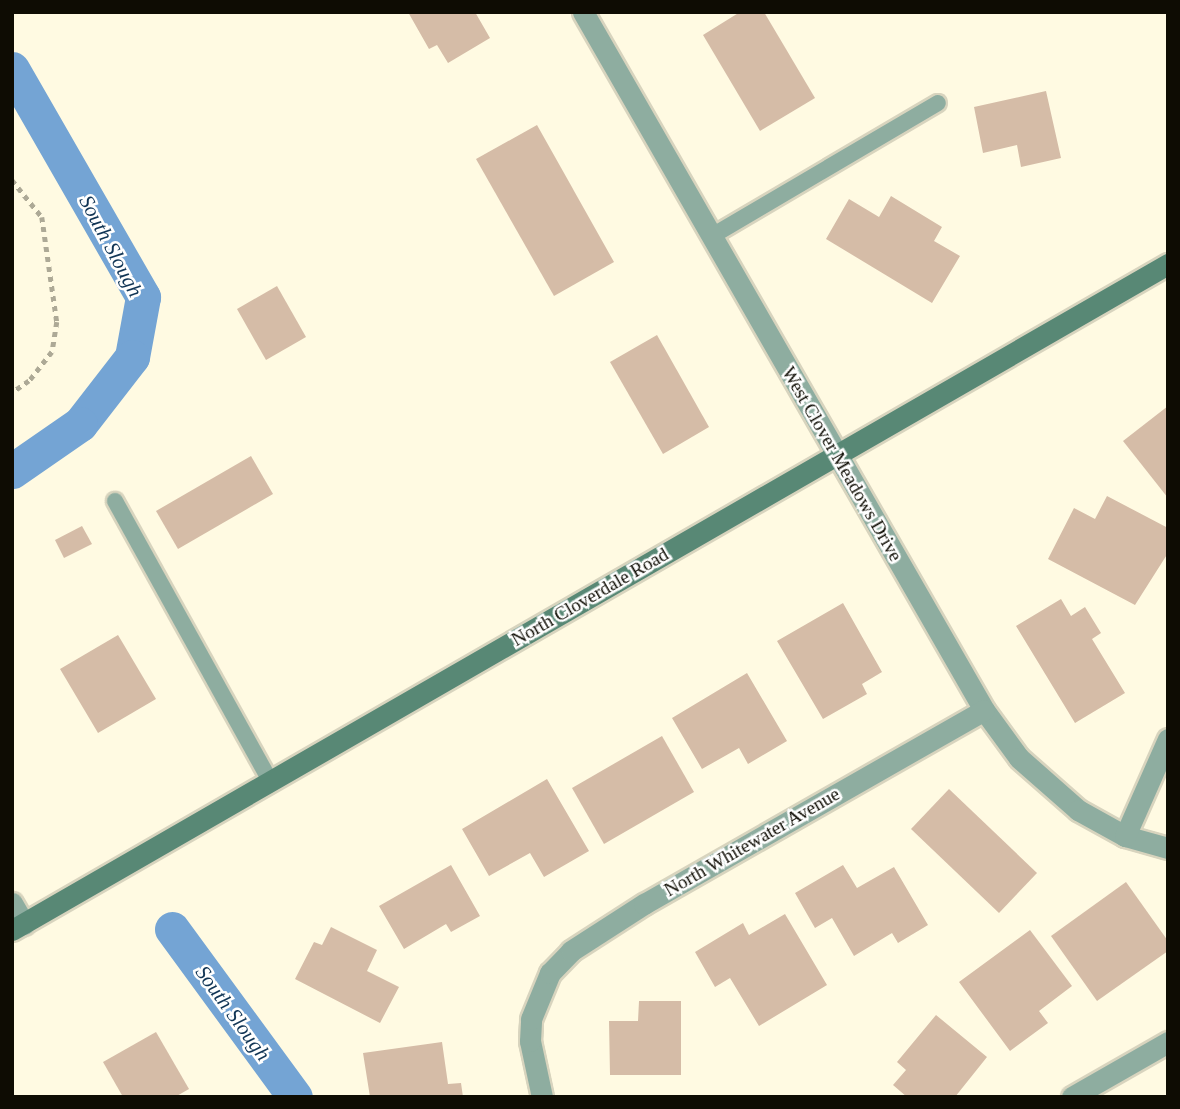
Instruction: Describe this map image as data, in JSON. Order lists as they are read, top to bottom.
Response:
{
  "streets": {
    "main road": ["North Cloverdale Road"],
    "street": ["West Clover Meadows Drive", "North Whitewater Avenue"]
  },
  "crossings": [
    ["West Clover Meadows Drive", "North Cloverdale Road"],
    ["West Clover Meadows Drive", "North Whitewater Avenue"]
  ],
  "water": ["South Slough"]
}
